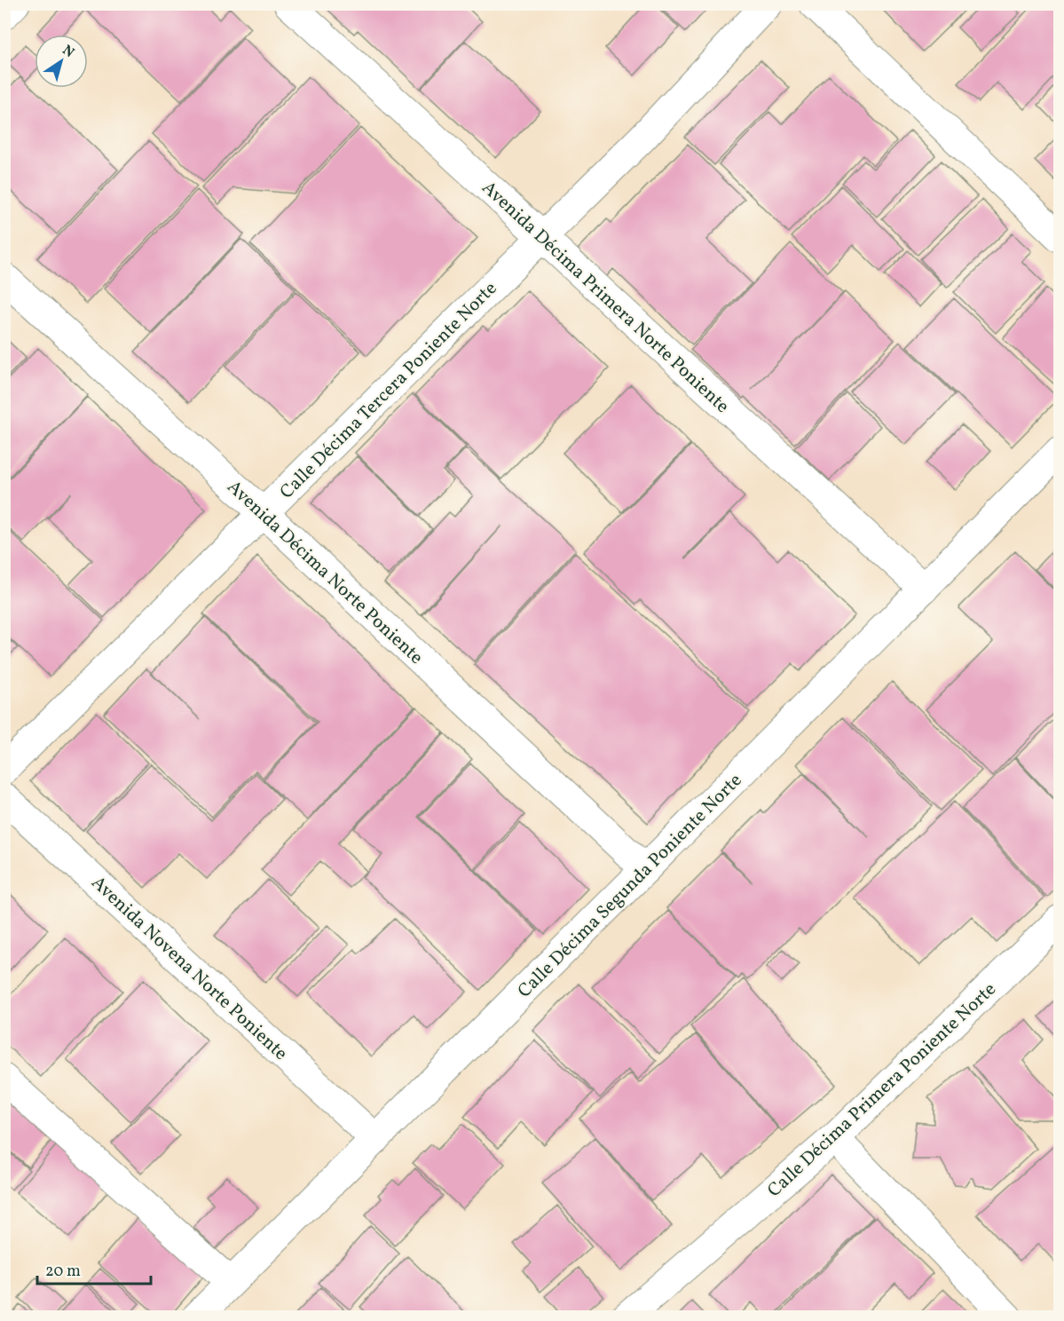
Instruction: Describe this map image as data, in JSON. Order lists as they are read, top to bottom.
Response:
{
  "streets": {
    "street": [
      "Avenida Décima Primera Norte Poniente",
      "Calle Décima Tercera Poniente Norte",
      "Avenida Décima Norte Poniente",
      "Calle Décima Segunda Poniente Norte",
      "Avenida Novena Norte Poniente",
      "Calle Décima Primera Poniente Norte"
    ]
  },
  "crossings": [
    ["Avenida Décima Primera Norte Poniente", "Calle Décima Tercera Poniente Norte"],
    ["Avenida Décima Primera Norte Poniente", "Calle Décima Segunda Poniente Norte"],
    ["Calle Décima Tercera Poniente Norte", "Avenida Décima Norte Poniente"],
    ["Avenida Décima Norte Poniente", "Calle Décima Segunda Poniente Norte"],
    ["Calle Décima Segunda Poniente Norte", "Avenida Novena Norte Poniente"]
  ],
  "scale_bar": "20 m",
  "north": "top right"
}
